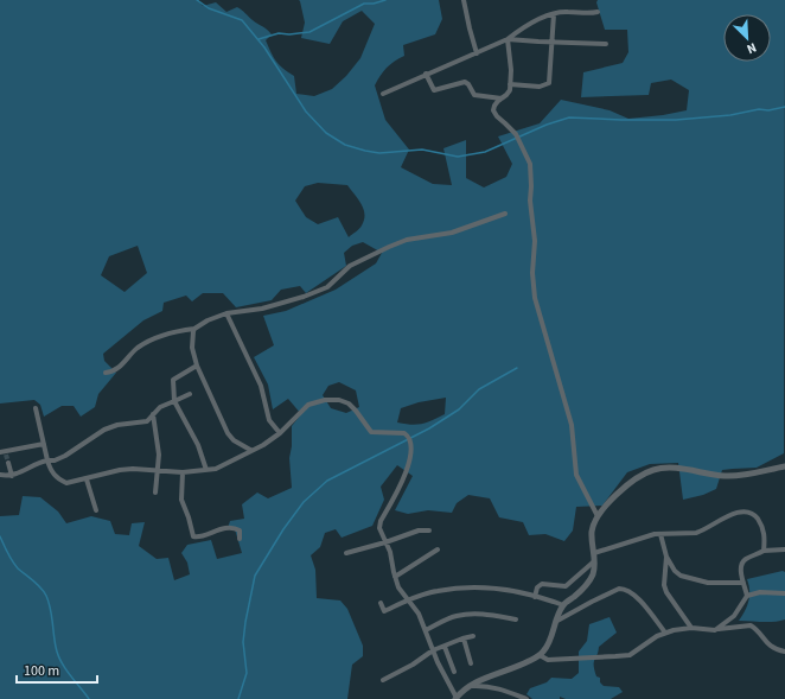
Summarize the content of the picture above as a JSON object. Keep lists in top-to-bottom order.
{
  "scale_bar": "100 m",
  "north": "bottom right"
}
